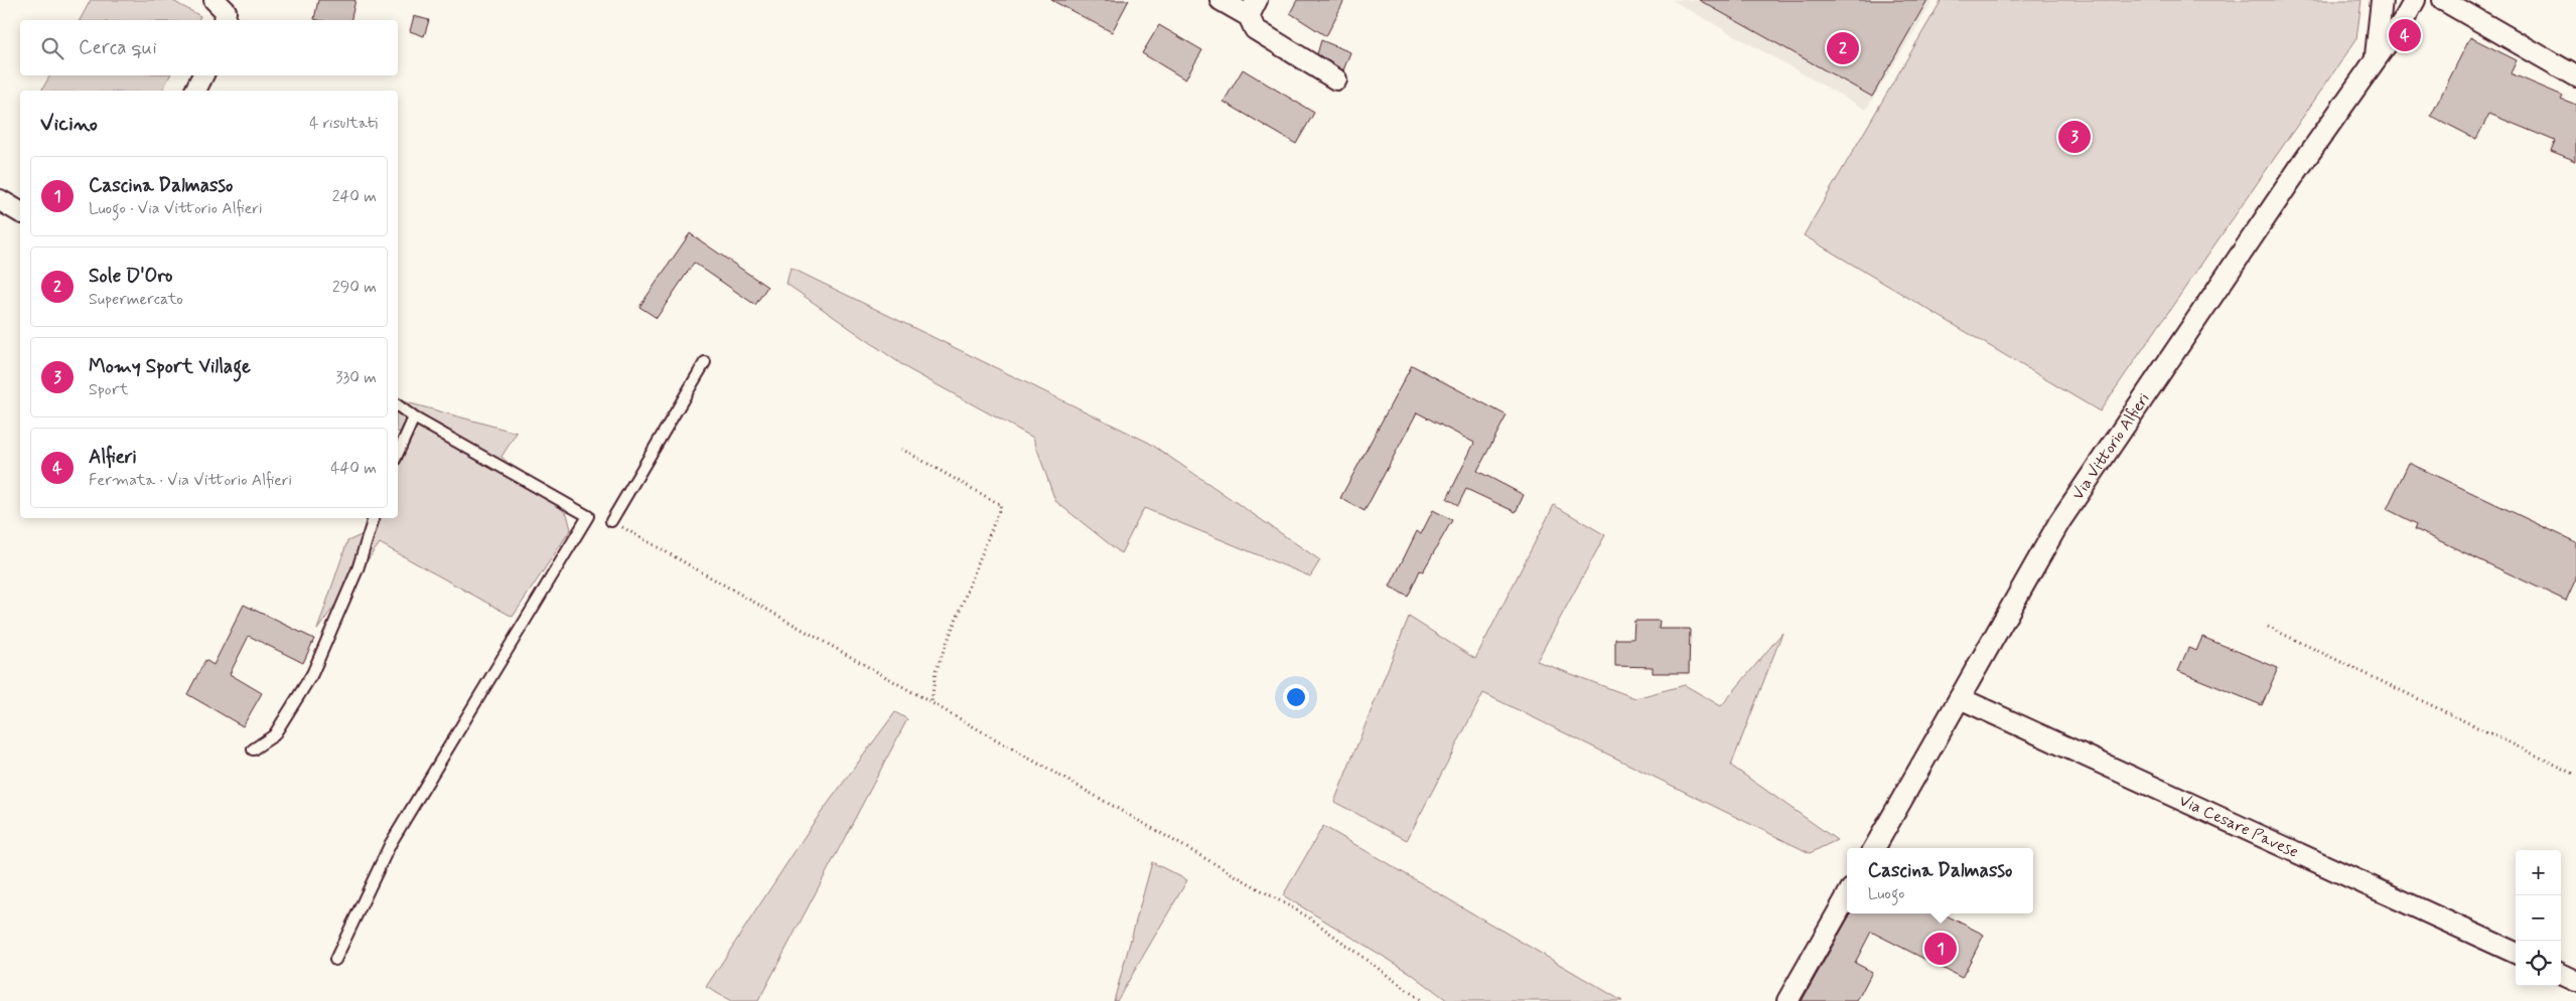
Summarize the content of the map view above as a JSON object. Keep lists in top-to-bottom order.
{
  "streets": {
    "street": ["Via Vittorio Alfieri", "Via Cesare Pavese"]
  },
  "crossings": [
    ["Via Vittorio Alfieri", "Via Cesare Pavese"]
  ],
  "page": {
    "pins": [
      "4",
      "2",
      "3",
      "1"
    ],
    "search": "Cerca qui",
    "heading": ["Vicino", "4 risultati"],
    "list": [
      {
        "mark": "1",
        "name": "Cascina Dalmasso",
        "note": "Luogo · Via Vittorio Alfieri",
        "value": "240 m"
      },
      {
        "mark": "2",
        "name": "Sole D'Oro",
        "note": "Supermercato",
        "value": "290 m"
      },
      {
        "mark": "3",
        "name": "Momy Sport Village",
        "note": "Sport",
        "value": "330 m"
      },
      {
        "mark": "4",
        "name": "Alfieri",
        "note": "Fermata · Via Vittorio Alfieri",
        "value": "440 m"
      }
    ],
    "popup": ["Cascina Dalmasso", "Luogo"],
    "map_buttons": ["+", "−"]
  }
}
